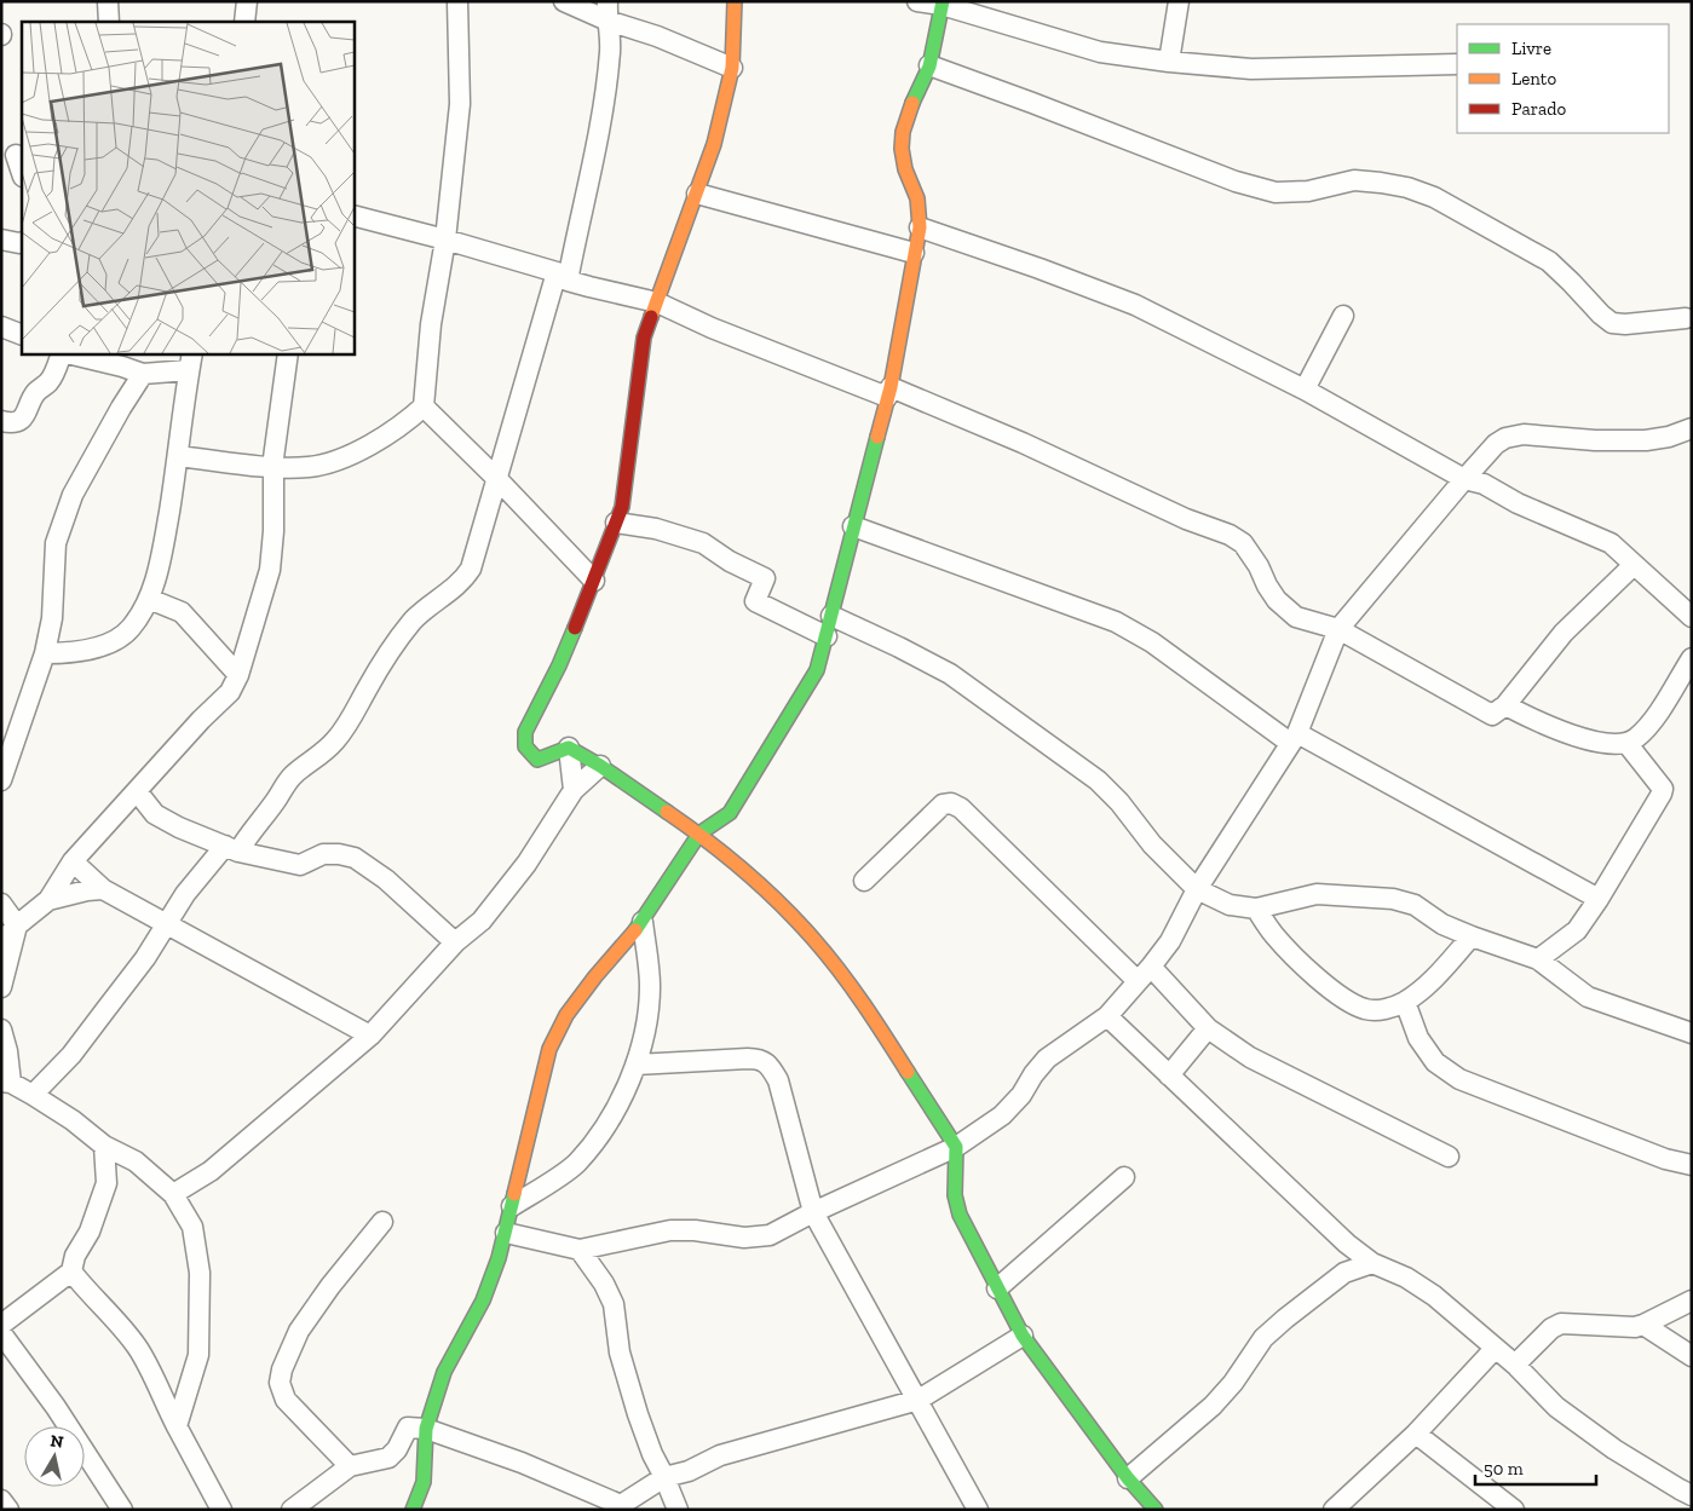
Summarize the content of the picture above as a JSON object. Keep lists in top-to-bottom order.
{
  "legend": ["Livre", "Lento", "Parado"],
  "scale_bar": "50 m",
  "north": "top"
}
